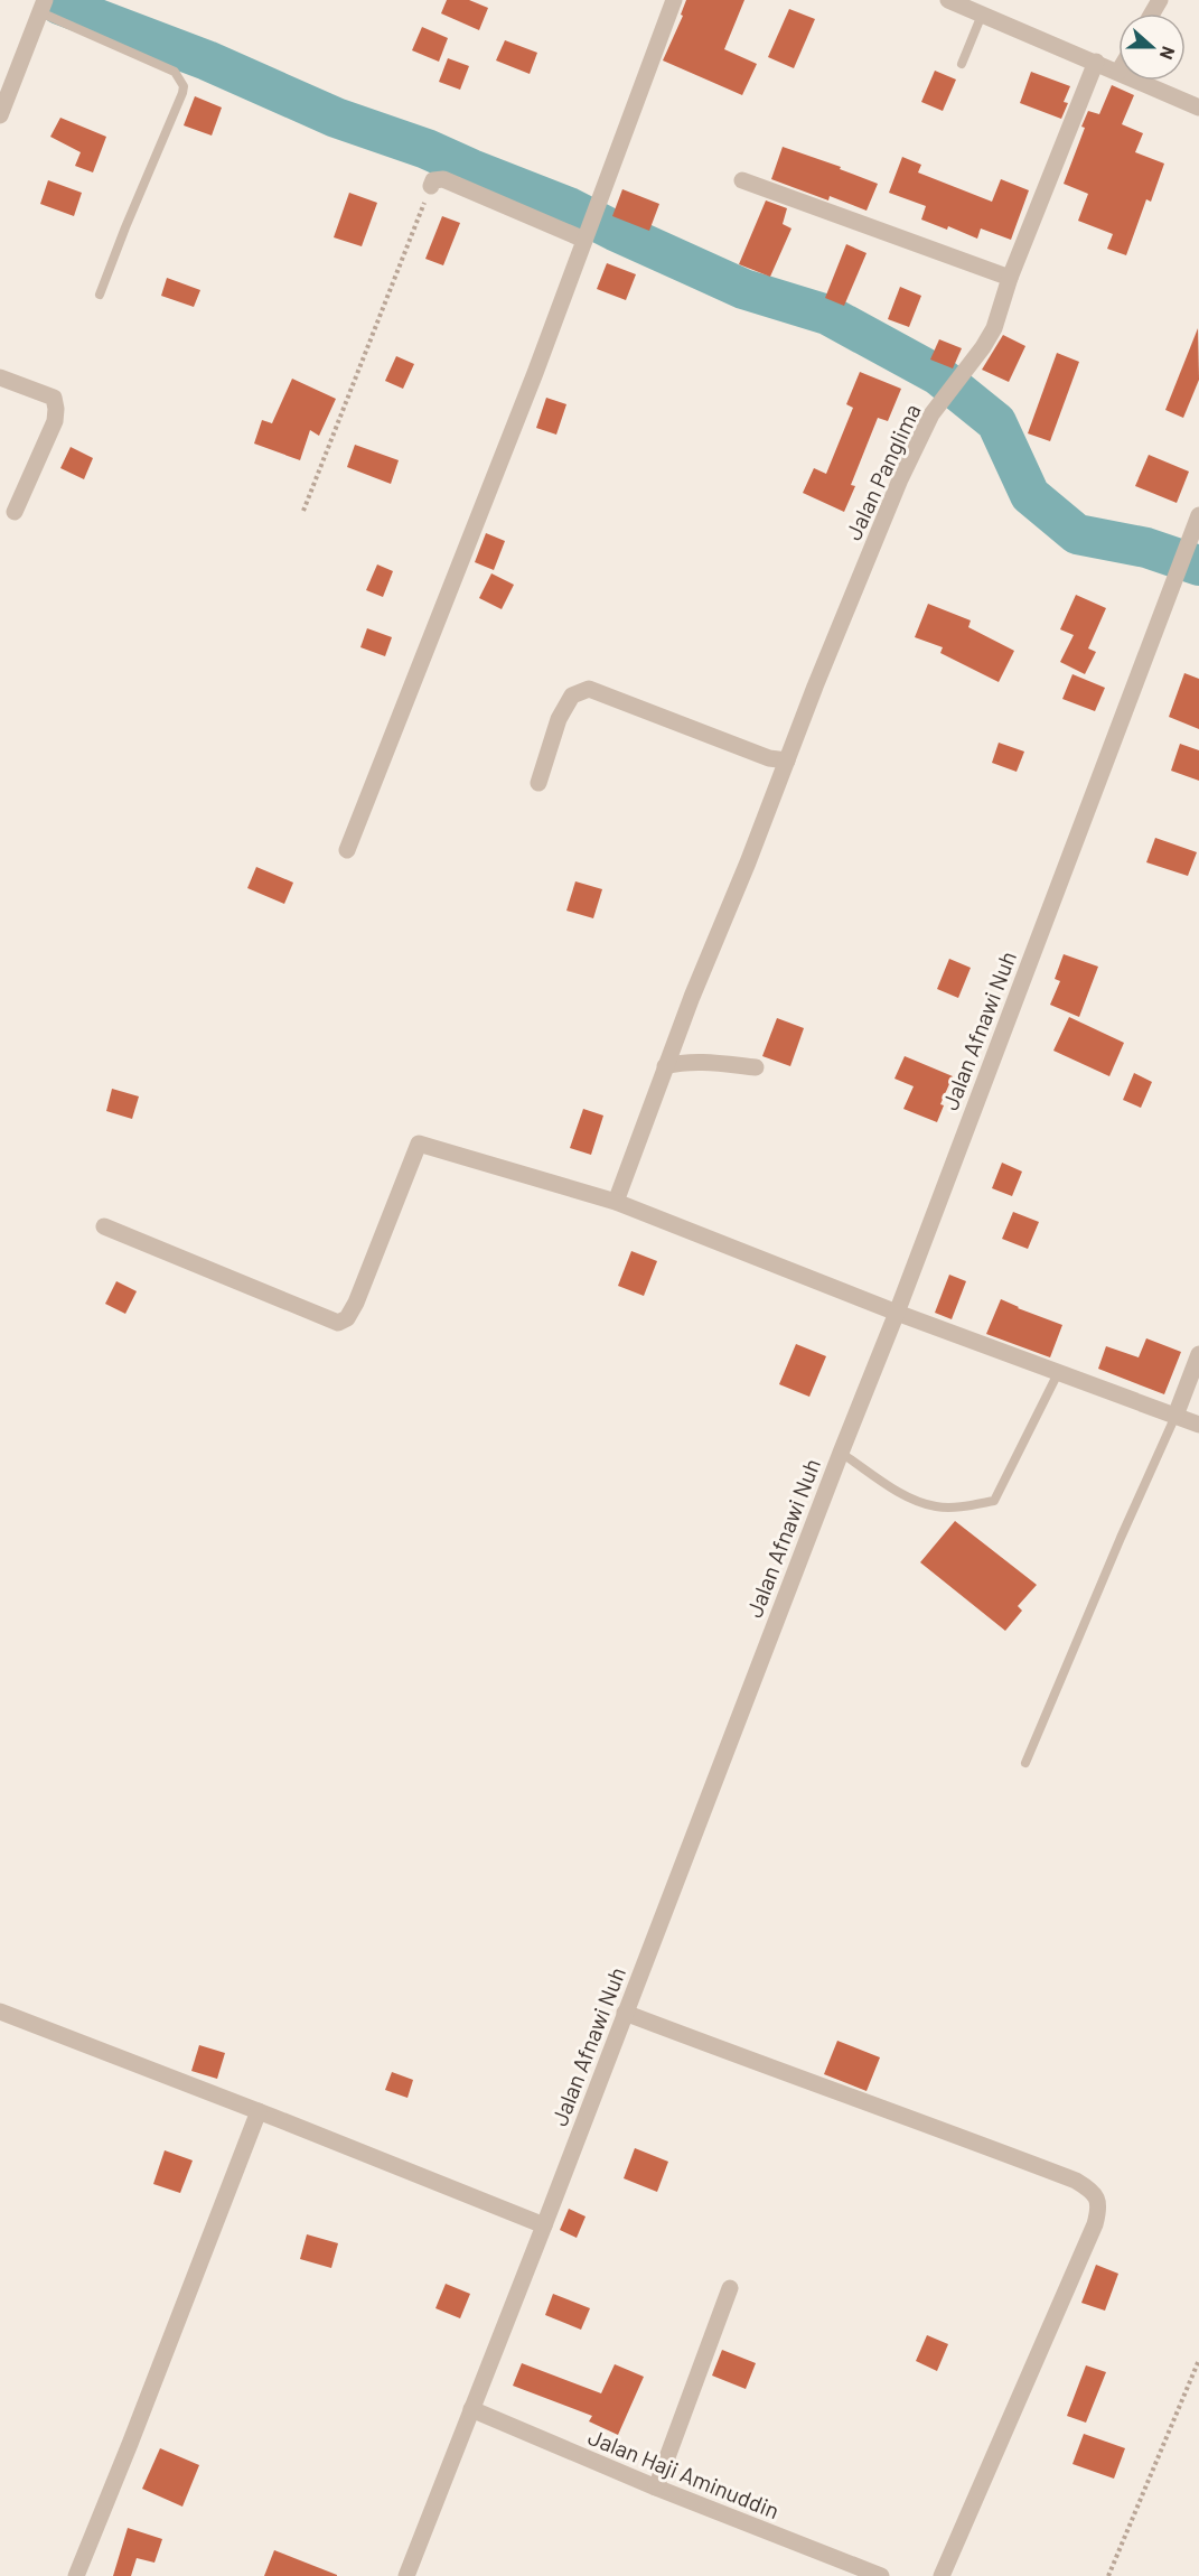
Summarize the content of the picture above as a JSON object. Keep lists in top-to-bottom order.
{
  "streets": {
    "street": ["Jalan Panglima", "Jalan Afnawi Nuh", "Jalan Haji Aminuddin"]
  },
  "crossings": [
    ["Jalan Afnawi Nuh", "Jalan Haji Aminuddin"]
  ],
  "north": "right"
}
